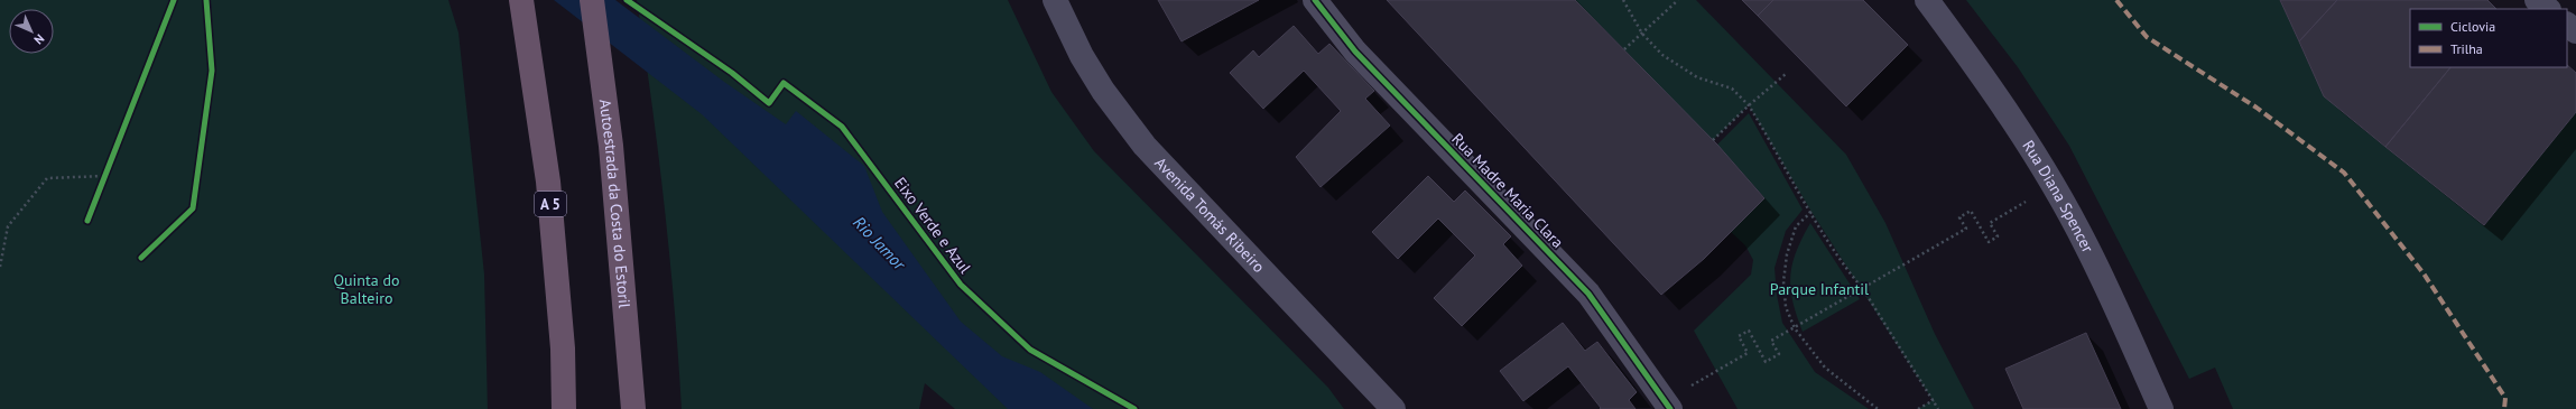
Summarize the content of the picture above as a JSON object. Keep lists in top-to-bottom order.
{
  "streets": {
    "highway": ["A 5", "Autoestrada da Costa do Estoril"],
    "street": ["Rua Madre Maria Clara", "Rua Diana Spencer", "Avenida Tomás Ribeiro"],
    "cycle path": ["Eixo Verde e Azul"]
  },
  "water": ["Rio Jamor"],
  "parks": ["Quinta do Balteiro", "Parque Infantil"],
  "legend": ["Ciclovia", "Trilha"],
  "north": "bottom right"
}
